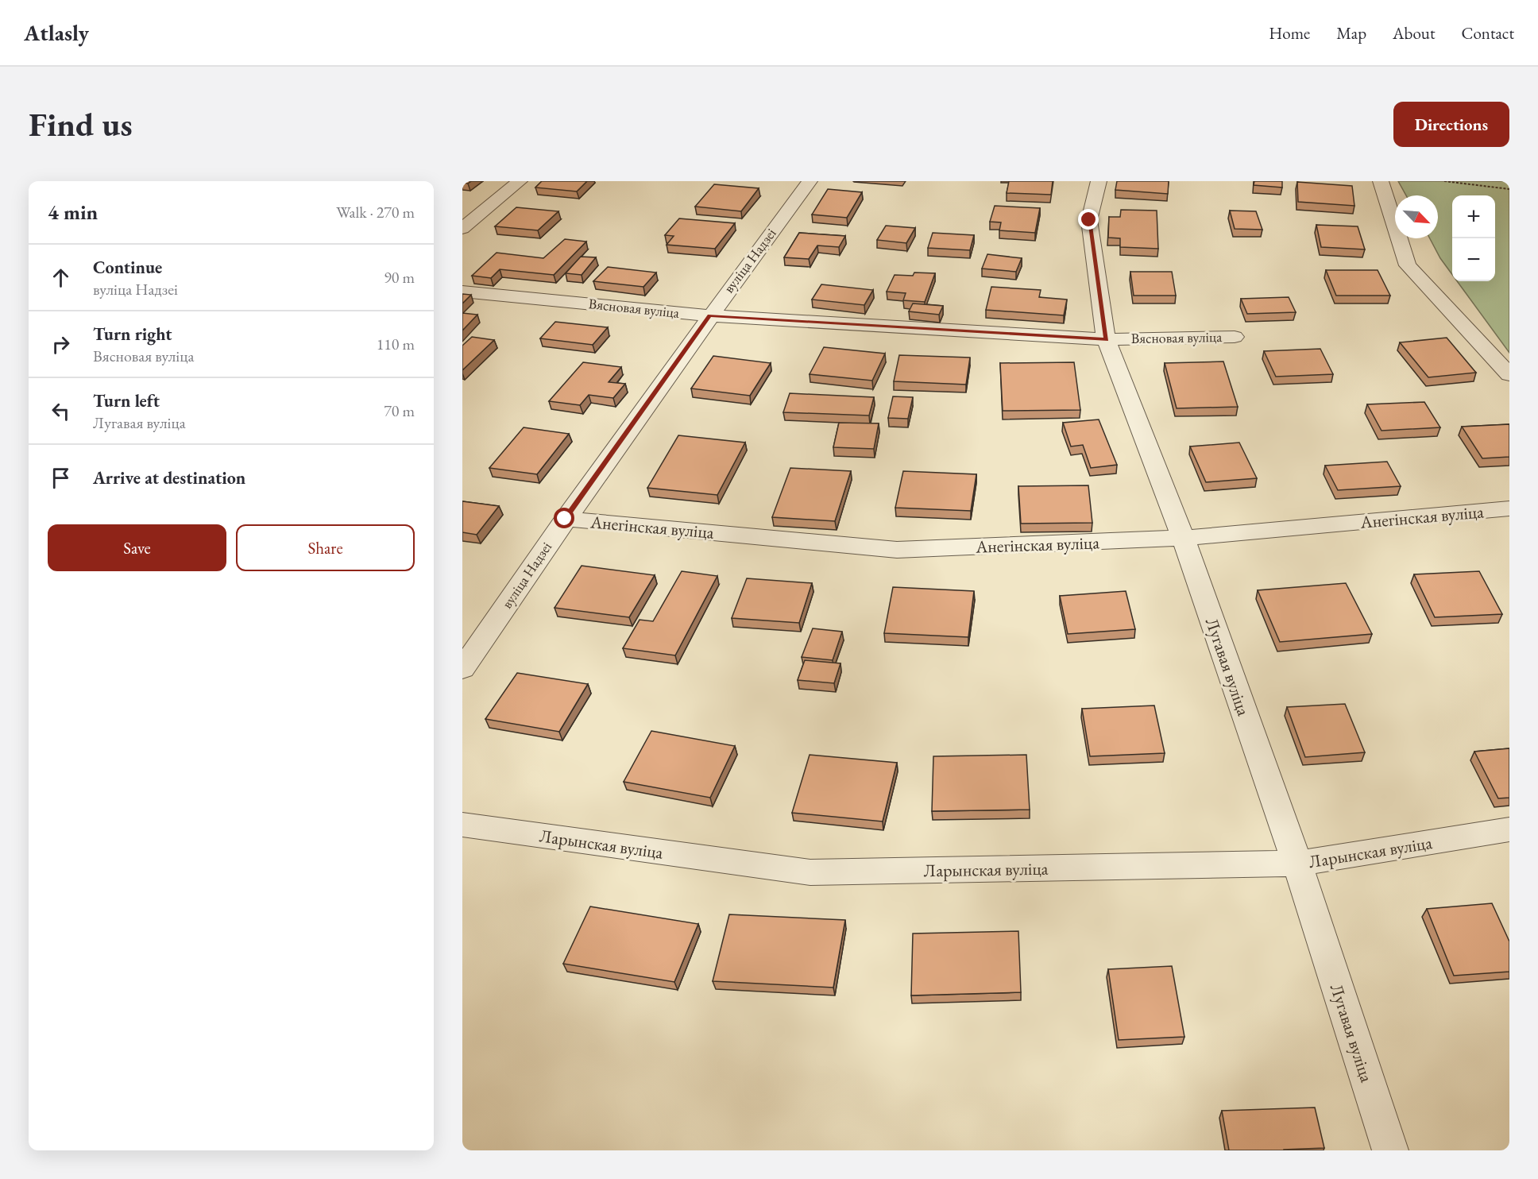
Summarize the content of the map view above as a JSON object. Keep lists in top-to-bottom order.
{
  "streets": {
    "street": [
      "вуліца Надзеі",
      "Вясновая вуліца",
      "Анегінская вуліца",
      "Лугавая вуліца",
      "Ларынская вуліца"
    ]
  },
  "crossings": [
    ["вуліца Надзеі", "Вясновая вуліца"],
    ["вуліца Надзеі", "Анегінская вуліца"],
    ["Вясновая вуліца", "Лугавая вуліца"],
    ["Анегінская вуліца", "Лугавая вуліца"],
    ["Лугавая вуліца", "Ларынская вуліца"]
  ],
  "north": "bottom right",
  "page": {
    "header": "Atlasly",
    "nav": [
      "Home",
      "Map",
      "About",
      "Contact"
    ],
    "buttons": [
      "Directions",
      ["Save", "Share"]
    ],
    "title": "Find us",
    "heading": ["4 min", "Walk · 270 m"],
    "map_buttons": ["+", "−"],
    "list": [
      ["Continue", "вуліца Надзеі", "90 m"],
      ["Turn right", "Вясновая вуліца", "110 m"],
      ["Turn left", "Лугавая вуліца", "70 m"],
      "Arrive at destination"
    ]
  }
}
